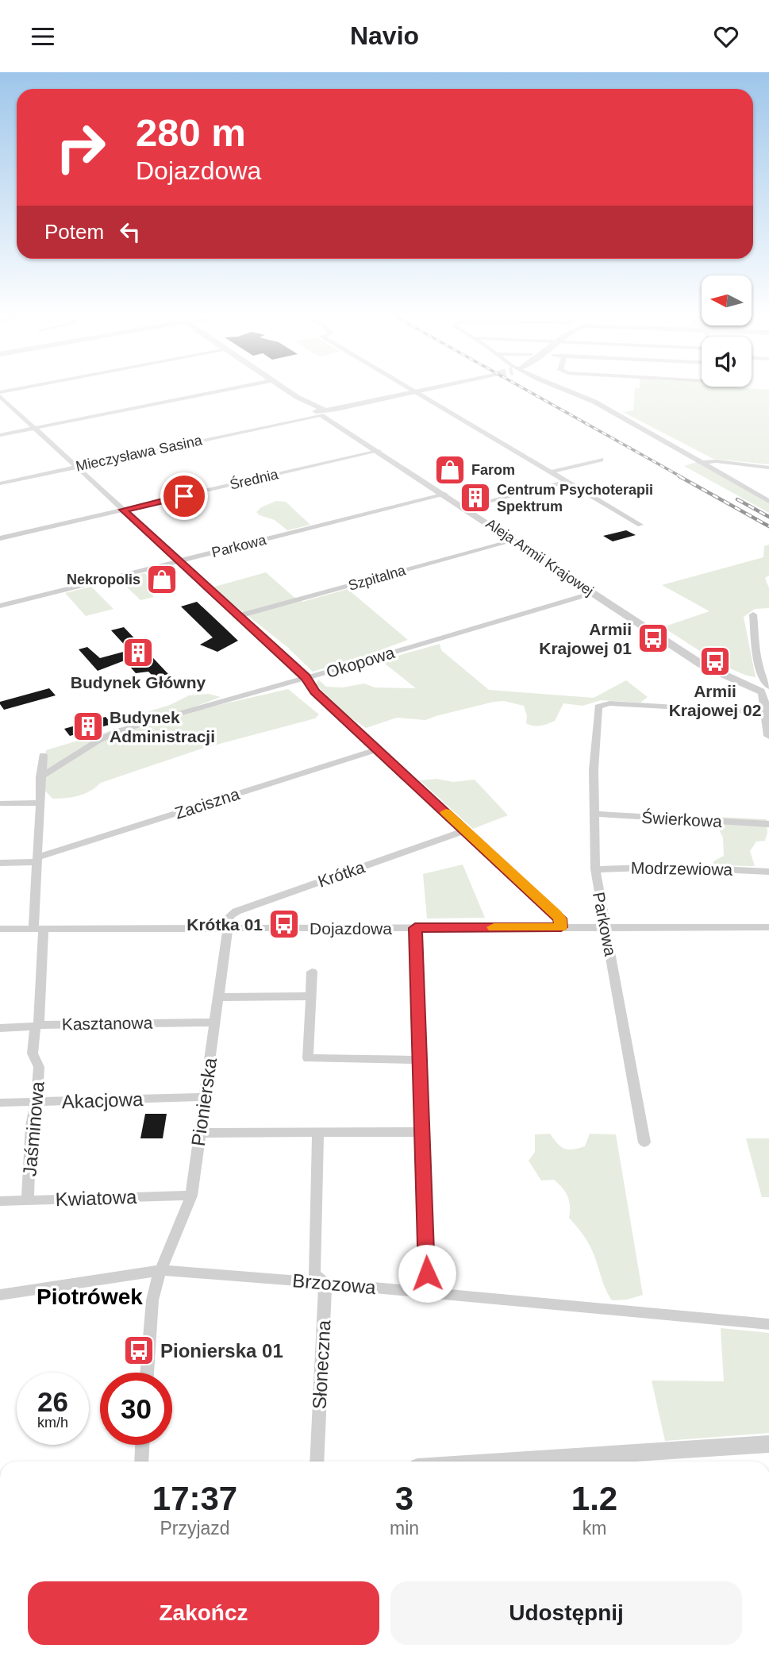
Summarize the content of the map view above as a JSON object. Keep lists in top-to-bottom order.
{
  "streets": {
    "street": [
      "Mieczysława Sasina",
      "Średnia",
      "Parkowa",
      "Aleja Armii Krajowej",
      "Szpitalna",
      "Okopowa",
      "Zaciszna",
      "Świerkowa",
      "Modrzewiowa",
      "Krótka",
      "Dojazdowa",
      "Kasztanowa",
      "Akacjowa",
      "Pionierska",
      "Jaśminowa",
      "Kwiatowa",
      "Brzozowa",
      "Słoneczna"
    ]
  },
  "crossings": [
    ["Mieczysława Sasina", "Aleja Armii Krajowej"],
    ["Średnia", "Aleja Armii Krajowej"],
    ["Parkowa", "Aleja Armii Krajowej"],
    ["Parkowa", "Świerkowa"],
    ["Parkowa", "Modrzewiowa"],
    ["Parkowa", "Dojazdowa"],
    ["Aleja Armii Krajowej", "Szpitalna"],
    ["Aleja Armii Krajowej", "Okopowa"],
    ["Okopowa", "Jaśminowa"],
    ["Zaciszna", "Jaśminowa"],
    ["Krótka", "Dojazdowa"],
    ["Krótka", "Pionierska"],
    ["Dojazdowa", "Pionierska"],
    ["Dojazdowa", "Jaśminowa"],
    ["Kasztanowa", "Pionierska"],
    ["Kasztanowa", "Jaśminowa"],
    ["Akacjowa", "Pionierska"],
    ["Akacjowa", "Jaśminowa"],
    ["Pionierska", "Kwiatowa"],
    ["Pionierska", "Brzozowa"],
    ["Jaśminowa", "Kwiatowa"],
    ["Brzozowa", "Słoneczna"]
  ],
  "districts": ["Piotrówek"],
  "places": {
    "shop": ["Farom", "Nekropolis"],
    "building": ["Centrum Psychoterapii Spektrum", "Budynek Główny", "Budynek Administracji"],
    "bus stop": [
      "Armii Krajowej 01",
      "Armii Krajowej 02",
      "Krótka 01",
      "Pionierska 01"
    ]
  },
  "north": "left",
  "page": {
    "header": "Navio",
    "turn": ["280 m", "Dojazdowa"],
    "then": "Potem",
    "speed": "26 km/h",
    "limit": "30",
    "eta": [
      "17:37",
      "Przyjazd",
      "3",
      "min",
      "1.2",
      "km"
    ],
    "buttons": ["Zakończ", "Udostępnij"]
  }
}
